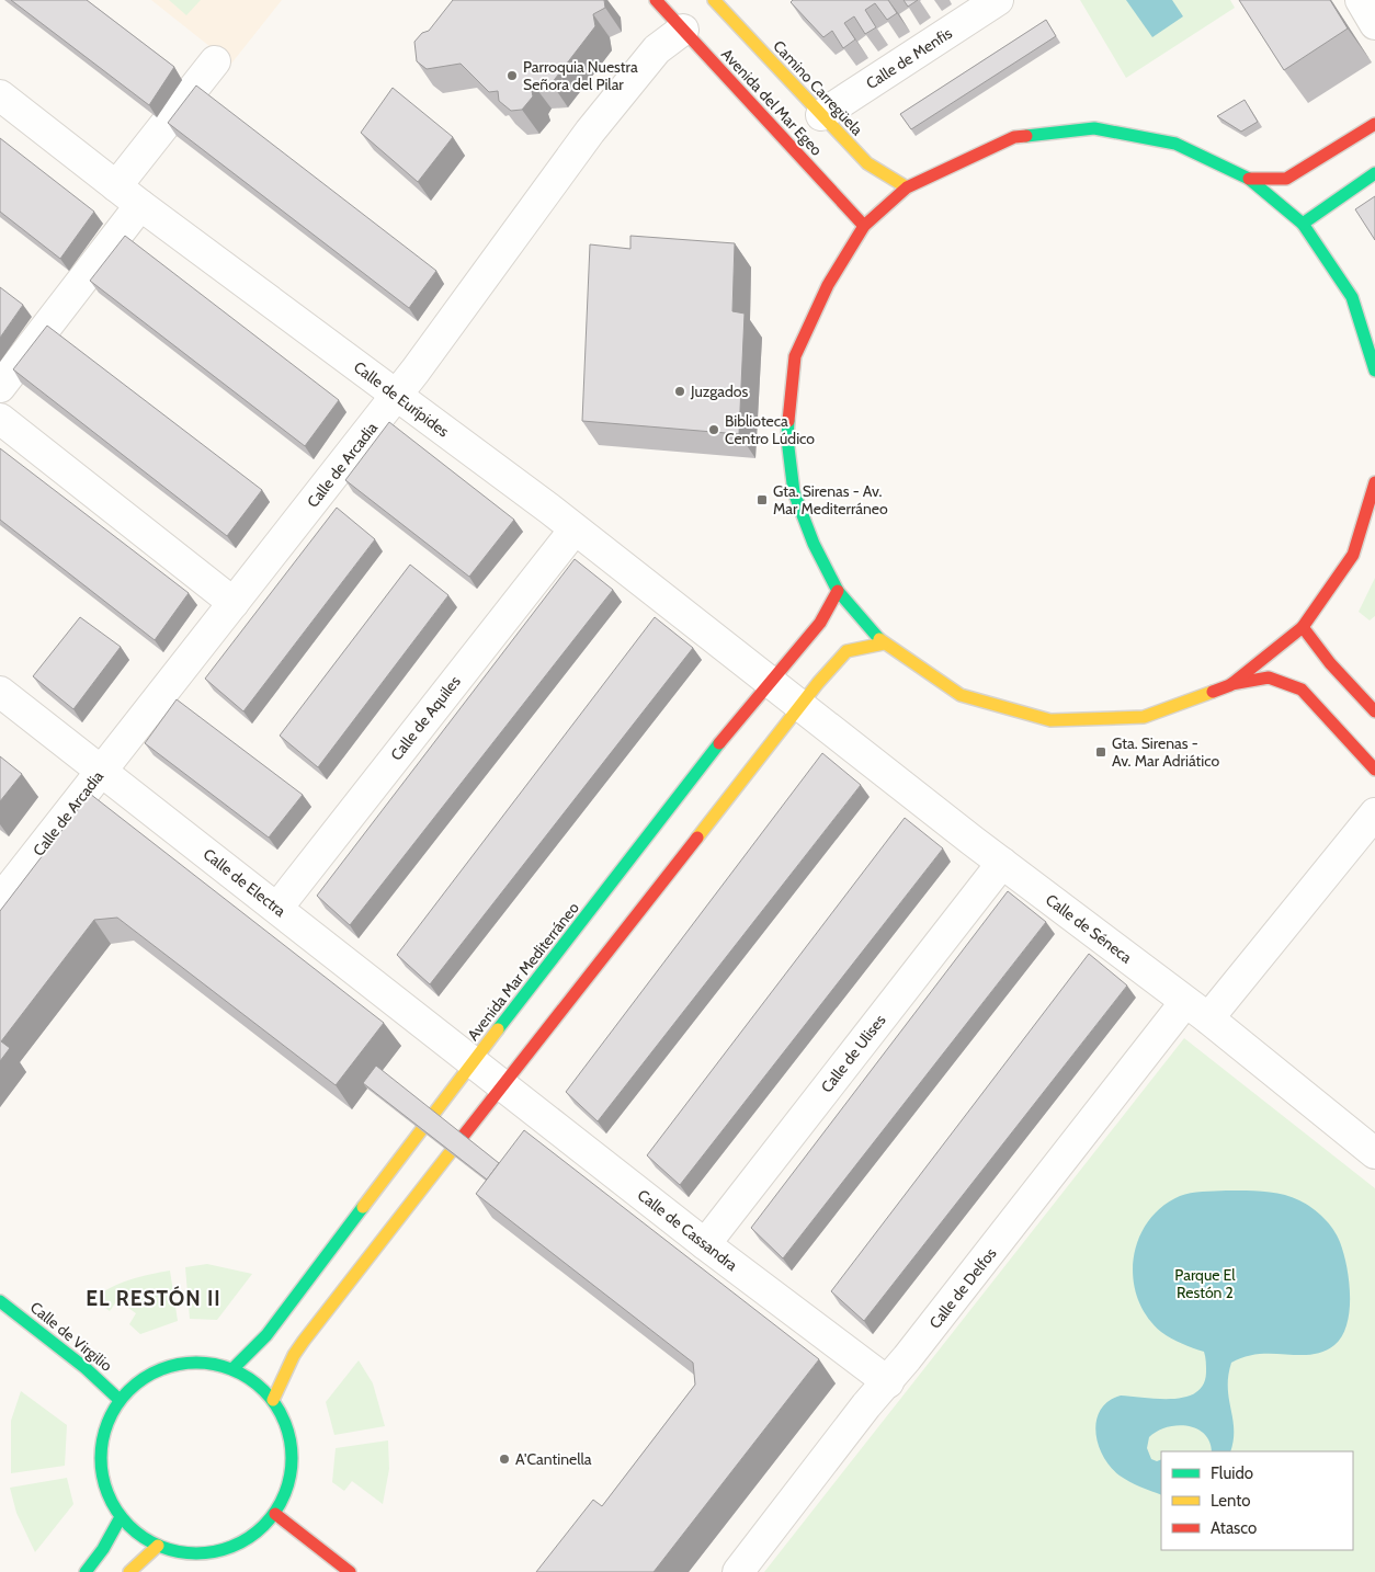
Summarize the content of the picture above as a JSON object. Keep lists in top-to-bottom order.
{
  "streets": {
    "street": [
      "Calle de Menfis",
      "Camino Carregüela",
      "Avenida del Mar Egeo",
      "Calle de Eurípides",
      "Calle de Arcadia",
      "Calle de Aquiles",
      "Calle de Electra",
      "Calle de Séneca",
      "Avenida Mar Mediterráneo",
      "Calle de Ulises",
      "Calle de Cassandra",
      "Calle de Delfos",
      "Calle de Virgilio"
    ]
  },
  "crossings": [
    ["Calle de Menfis", "Camino Carregüela"],
    ["Avenida del Mar Egeo", "Calle de Arcadia"],
    ["Calle de Eurípides", "Calle de Arcadia"],
    ["Calle de Eurípides", "Calle de Aquiles"],
    ["Calle de Eurípides", "Calle de Séneca"],
    ["Calle de Eurípides", "Avenida Mar Mediterráneo"],
    ["Calle de Arcadia", "Calle de Electra"],
    ["Calle de Aquiles", "Calle de Electra"],
    ["Calle de Electra", "Avenida Mar Mediterráneo"],
    ["Calle de Electra", "Calle de Cassandra"],
    ["Calle de Séneca", "Avenida Mar Mediterráneo"],
    ["Calle de Séneca", "Calle de Ulises"],
    ["Calle de Séneca", "Calle de Delfos"],
    ["Avenida Mar Mediterráneo", "Calle de Cassandra"],
    ["Avenida Mar Mediterráneo", "Calle de Virgilio"],
    ["Calle de Ulises", "Calle de Cassandra"],
    ["Calle de Cassandra", "Calle de Delfos"]
  ],
  "districts": ["EL RESTÓN II"],
  "parks": ["Parque El Restón 2"],
  "places": {
    "other": [
      "Parroquia Nuestra Señora del Pilar",
      "Juzgados",
      "Biblioteca Centro Lúdico",
      "A'Cantinella"
    ],
    "transit": ["Gta. Sirenas - Av. Mar Mediterráneo", "Gta. Sirenas - Av. Mar Adriático"]
  },
  "legend": ["Fluido", "Lento", "Atasco"]
}
